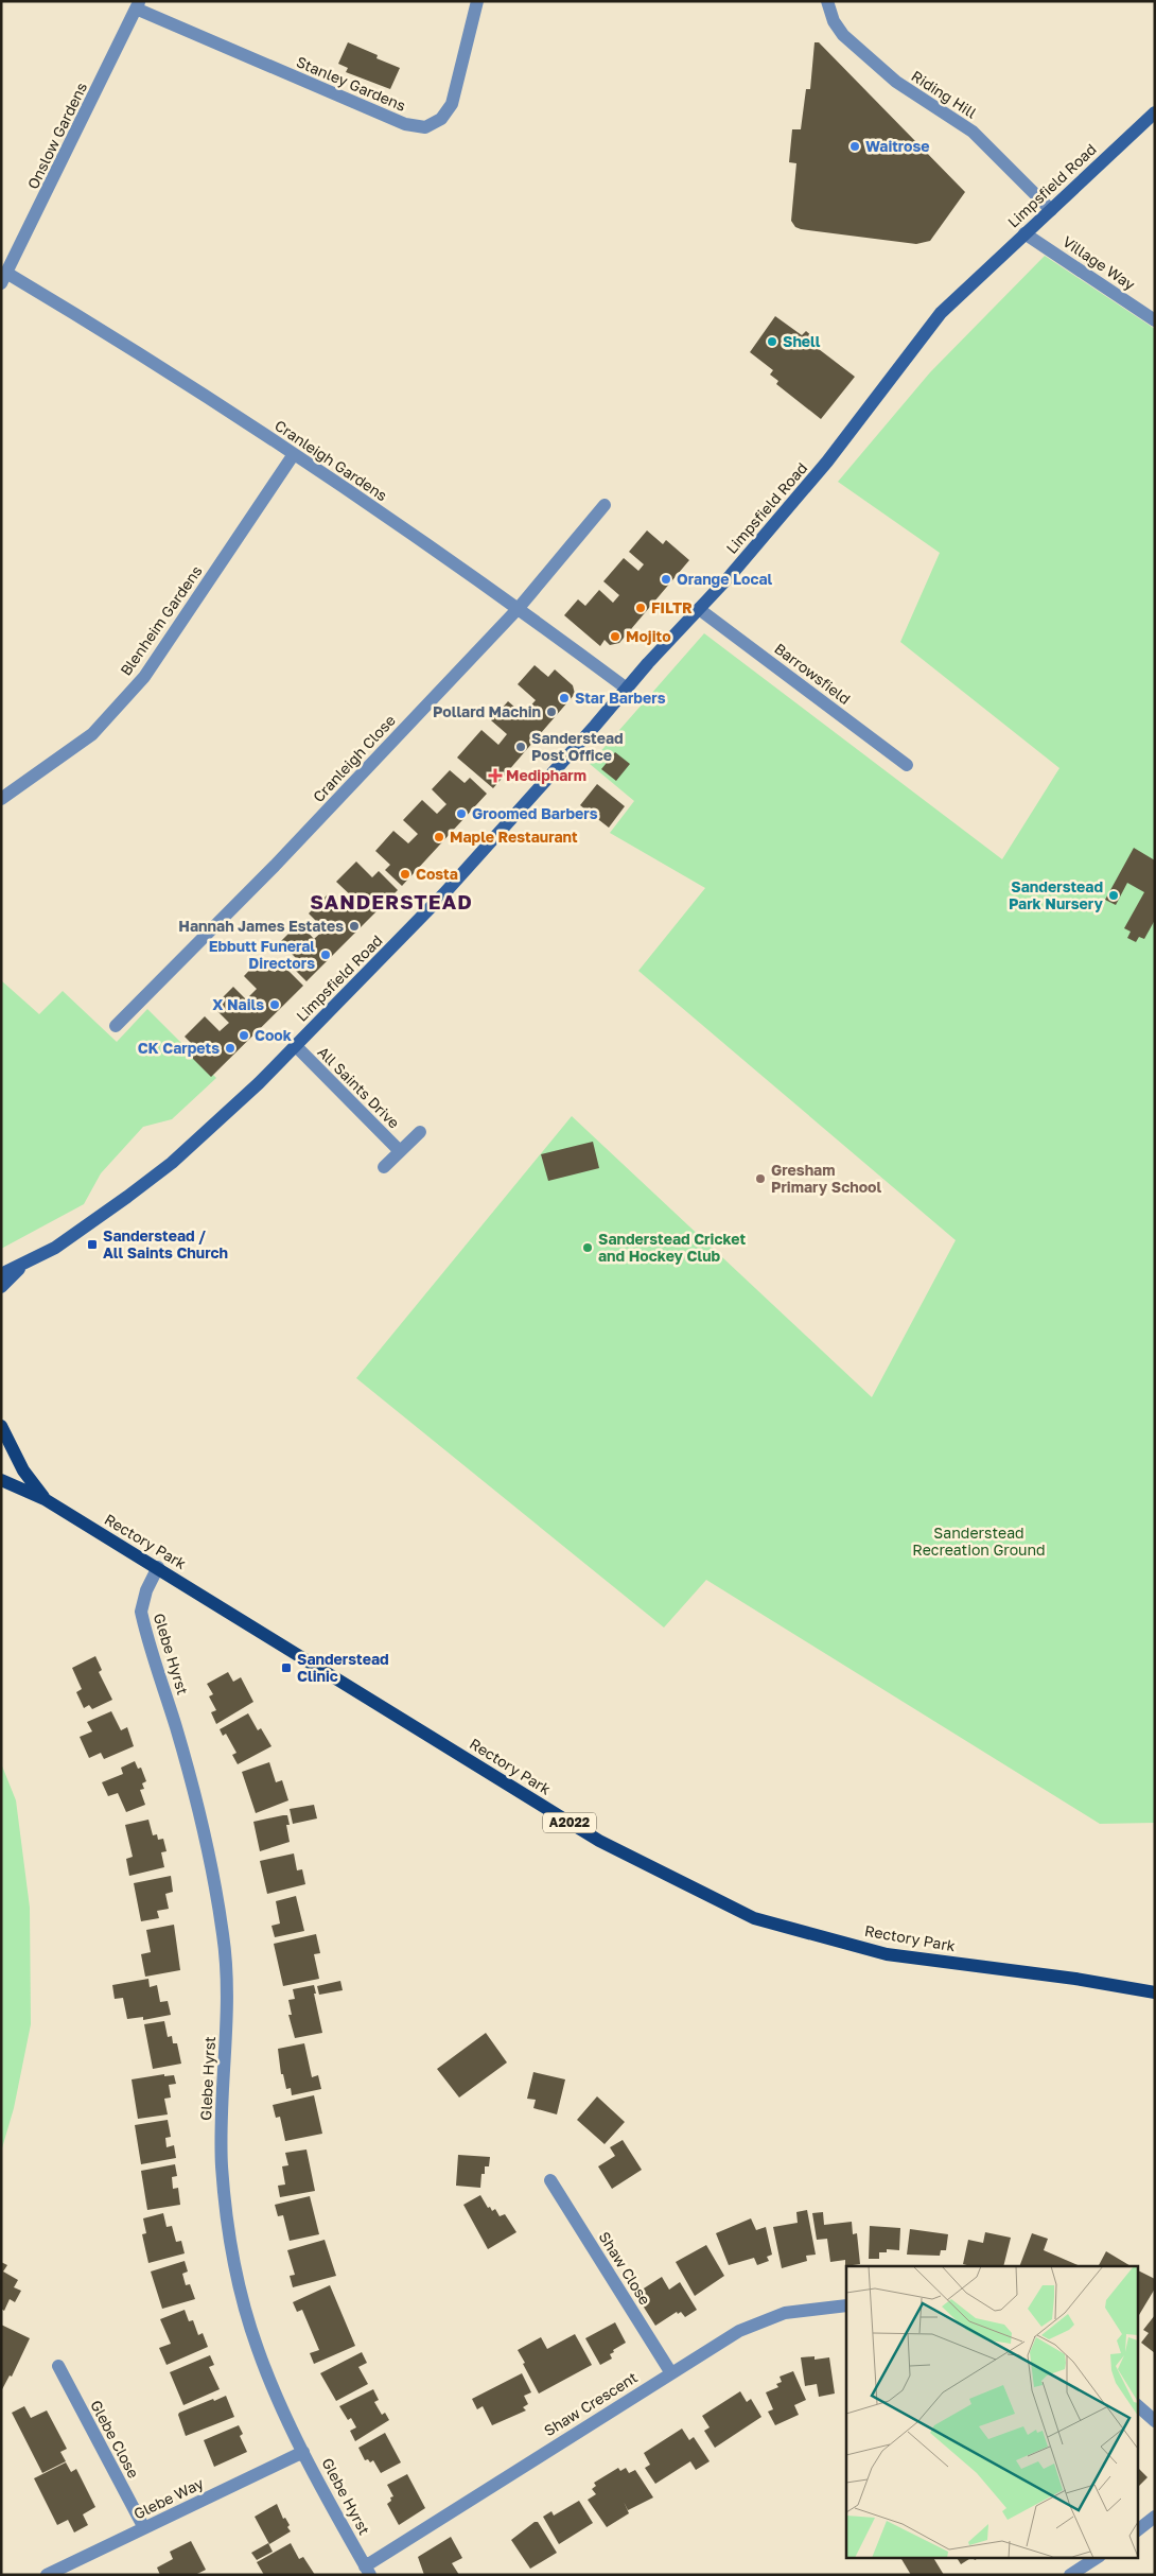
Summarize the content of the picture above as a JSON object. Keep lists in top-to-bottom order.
{
  "streets": {
    "main road": ["Limpsfield Road", "Rectory Park", "A2022"],
    "street": [
      "Stanley Gardens",
      "Riding Hill",
      "Onslow Gardens",
      "Village Way",
      "Cranleigh Gardens",
      "Blenheim Gardens",
      "Barrowsfield",
      "Cranleigh Close",
      "All Saints Drive",
      "Glebe Hyrst",
      "Shaw Close",
      "Shaw Crescent",
      "Glebe Close",
      "Glebe Way"
    ]
  },
  "crossings": [
    ["Stanley Gardens", "Onslow Gardens"],
    ["Riding Hill", "Limpsfield Road"],
    ["Onslow Gardens", "Cranleigh Gardens"],
    ["Limpsfield Road", "Village Way"],
    ["Limpsfield Road", "Cranleigh Gardens"],
    ["Limpsfield Road", "Barrowsfield"],
    ["Limpsfield Road", "All Saints Drive"],
    ["Cranleigh Gardens", "Blenheim Gardens"],
    ["Cranleigh Gardens", "Cranleigh Close"],
    ["Rectory Park", "Glebe Hyrst"],
    ["Glebe Hyrst", "Shaw Crescent"],
    ["Glebe Hyrst", "Glebe Way"],
    ["Shaw Close", "Shaw Crescent"],
    ["Glebe Close", "Glebe Way"]
  ],
  "districts": ["SANDERSTEAD"],
  "parks": ["Sanderstead Recreation Ground"],
  "places": {
    "other": [
      "Waitrose",
      "Shell",
      "Orange Local",
      "FILTR",
      "Mojito",
      "Star Barbers",
      "Pollard Machin",
      "Sanderstead Post Office",
      "Groomed Barbers",
      "Maple Restaurant",
      "Costa",
      "Sanderstead Park Nursery",
      "Hannah James Estates",
      "Ebbutt Funeral Directors",
      "X Nails",
      "Cook",
      "CK Carpets",
      "Gresham Primary School",
      "Sanderstead Cricket and Hockey Club"
    ],
    "health": ["Medipharm"],
    "transit": ["Sanderstead / All Saints Church", "Sanderstead Clinic"]
  }
}
